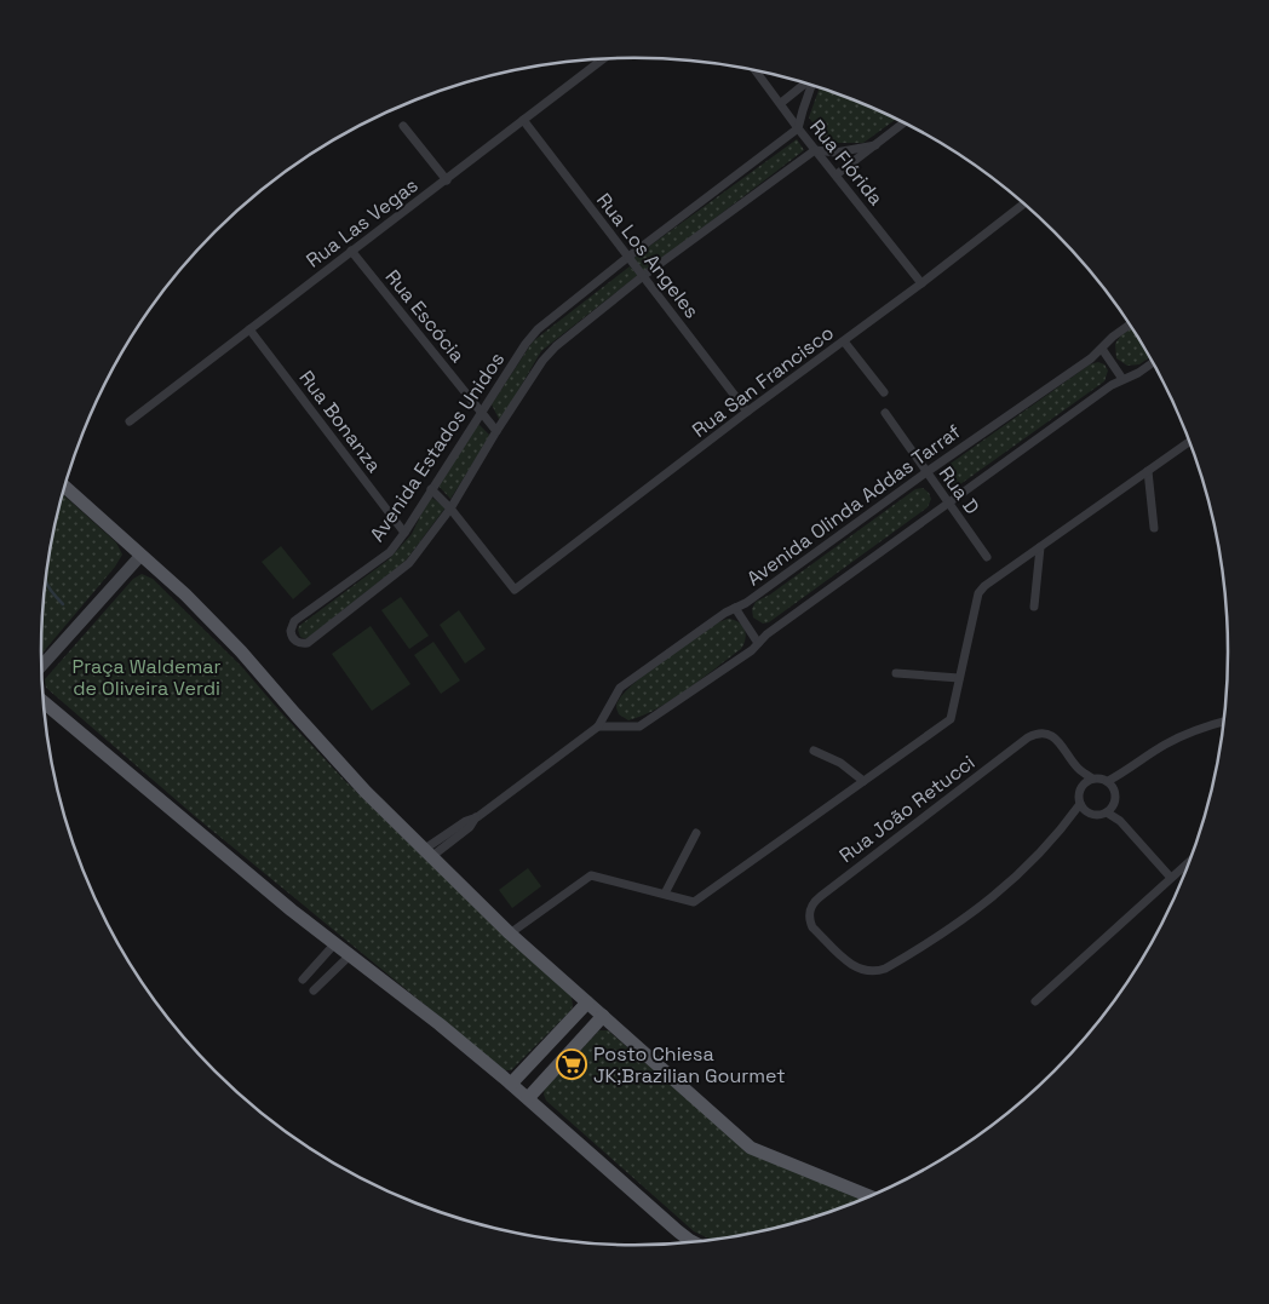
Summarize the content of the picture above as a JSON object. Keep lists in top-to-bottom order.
{
  "streets": {
    "street": [
      "Rua Flórida",
      "Rua Las Vegas",
      "Rua Los Angeles",
      "Rua Escócia",
      "Rua San Francisco",
      "Rua Bonanza",
      "Avenida Estados Unidos",
      "Rua D",
      "Avenida Olinda Addas Tarraf",
      "Rua João Retucci"
    ]
  },
  "crossings": [
    ["Rua Flórida", "Rua San Francisco"],
    ["Rua Flórida", "Avenida Estados Unidos"],
    ["Rua Las Vegas", "Rua Los Angeles"],
    ["Rua Las Vegas", "Rua Escócia"],
    ["Rua Las Vegas", "Rua Bonanza"],
    ["Rua Los Angeles", "Rua San Francisco"],
    ["Rua Los Angeles", "Avenida Estados Unidos"],
    ["Rua Escócia", "Avenida Estados Unidos"],
    ["Rua San Francisco", "Avenida Estados Unidos"],
    ["Rua Bonanza", "Avenida Estados Unidos"],
    ["Rua D", "Avenida Olinda Addas Tarraf"]
  ],
  "parks": ["Praça Waldemar de Oliveira Verdi"],
  "places": {
    "supermarket": ["Posto Chiesa JK;Brazilian Gourmet"]
  }
}
